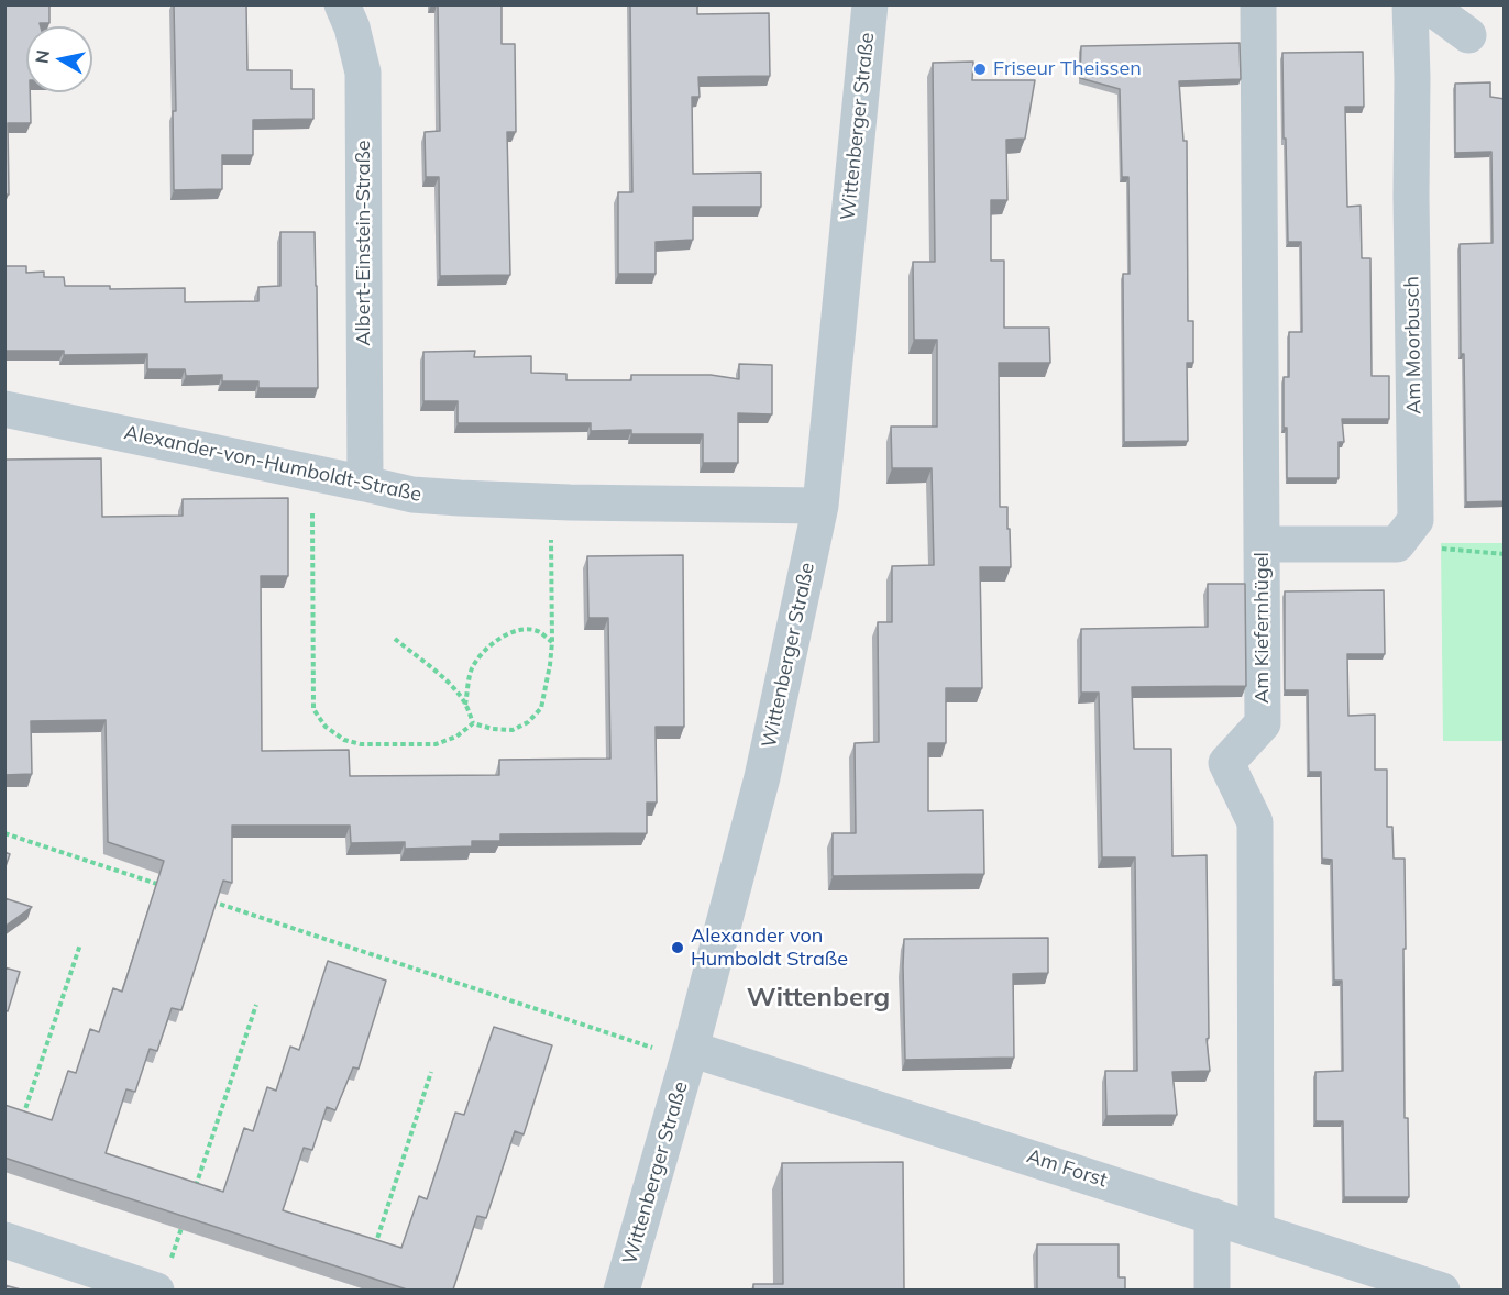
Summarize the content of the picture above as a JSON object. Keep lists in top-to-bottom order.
{
  "streets": {
    "street": [
      "Wittenberger Straße",
      "Albert-Einstein-Straße",
      "Am Moorbusch",
      "Alexander-von-Humboldt-Straße",
      "Am Kiefernhügel",
      "Am Forst"
    ]
  },
  "crossings": [
    ["Wittenberger Straße", "Alexander-von-Humboldt-Straße"],
    ["Wittenberger Straße", "Am Forst"],
    ["Albert-Einstein-Straße", "Alexander-von-Humboldt-Straße"],
    ["Am Kiefernhügel", "Am Forst"]
  ],
  "districts": ["Wittenberg"],
  "places": ["Friseur Theissen", "Alexander von Humboldt Straße"],
  "north": "left"
}
